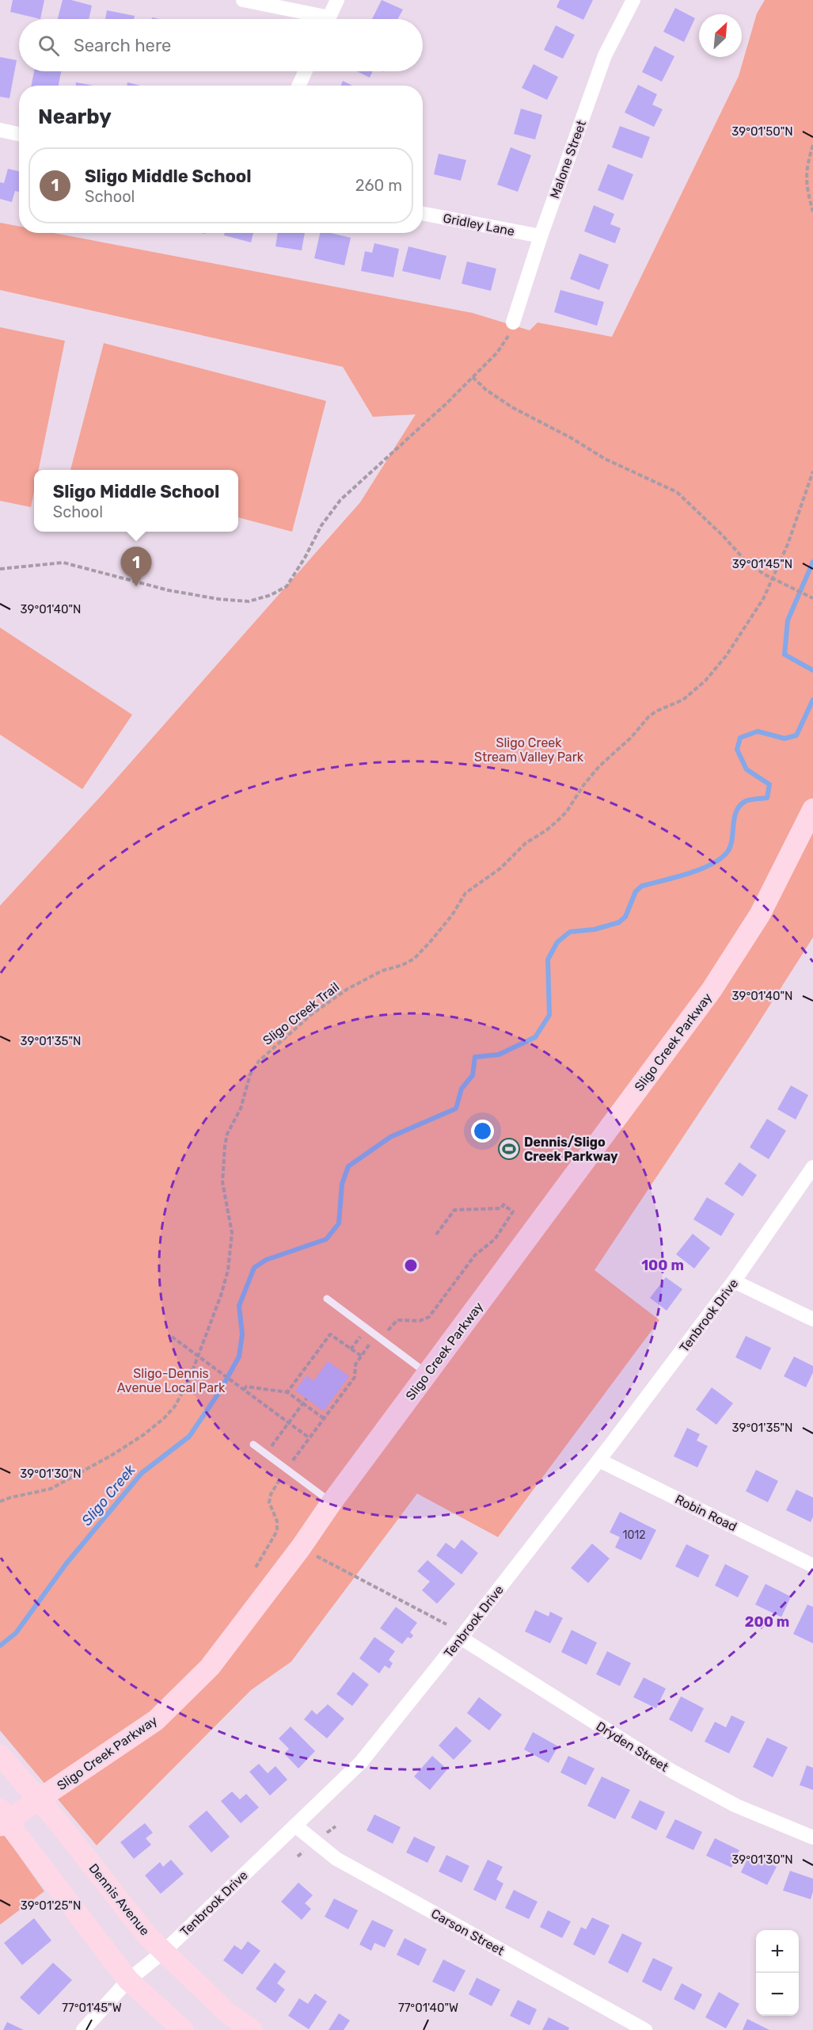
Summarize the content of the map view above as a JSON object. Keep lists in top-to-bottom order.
{
  "streets": {
    "street": [
      "Malone Street",
      "Gridley Lane",
      "Sligo Creek Parkway",
      "Tenbrook Drive",
      "Robin Road",
      "Dryden Street",
      "Dennis Avenue",
      "Carson Street"
    ],
    "path": ["Sligo Creek Trail"]
  },
  "crossings": [
    ["Malone Street", "Gridley Lane"],
    ["Sligo Creek Parkway", "Dennis Avenue"],
    ["Tenbrook Drive", "Robin Road"],
    ["Tenbrook Drive", "Dryden Street"],
    ["Tenbrook Drive", "Dennis Avenue"],
    ["Tenbrook Drive", "Carson Street"]
  ],
  "water": ["Sligo Creek"],
  "parks": ["Sligo Creek Stream Valley Park", "Sligo-Dennis Avenue Local Park"],
  "places": {
    "sports": ["Dennis/Sligo Creek Parkway"]
  },
  "house_numbers": ["1012"],
  "north": "top right",
  "page": {
    "search": "Search here",
    "heading": "Nearby",
    "list": [
      {
        "mark": "1",
        "name": "Sligo Middle School",
        "note": "School",
        "value": "260 m"
      }
    ],
    "popup": ["Sligo Middle School", "School"],
    "pins": "1",
    "map_buttons": ["+", "−"]
  },
  "coordinates": [
    "39°01'50\"N",
    "39°01'45\"N",
    "39°01'40\"N",
    "39°01'35\"N",
    "39°01'30\"N",
    "39°01'25\"N",
    "77°01'45\"W",
    "77°01'40\"W"
  ],
  "rings": ["100 m", "200 m"]
}
